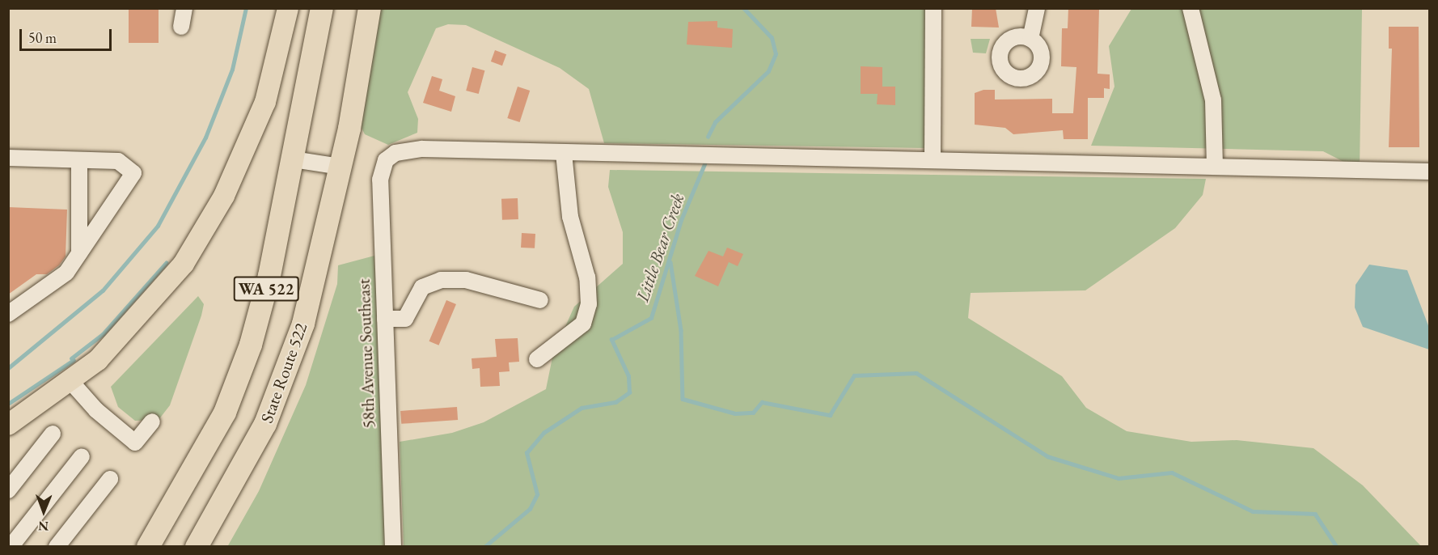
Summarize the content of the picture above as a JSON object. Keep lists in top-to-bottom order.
{
  "streets": {
    "highway": ["WA 522", "State Route 522"],
    "street": ["58th Avenue Southeast"]
  },
  "water": ["Little Bear Creek"],
  "scale_bar": "50 m",
  "north": "bottom"
}
